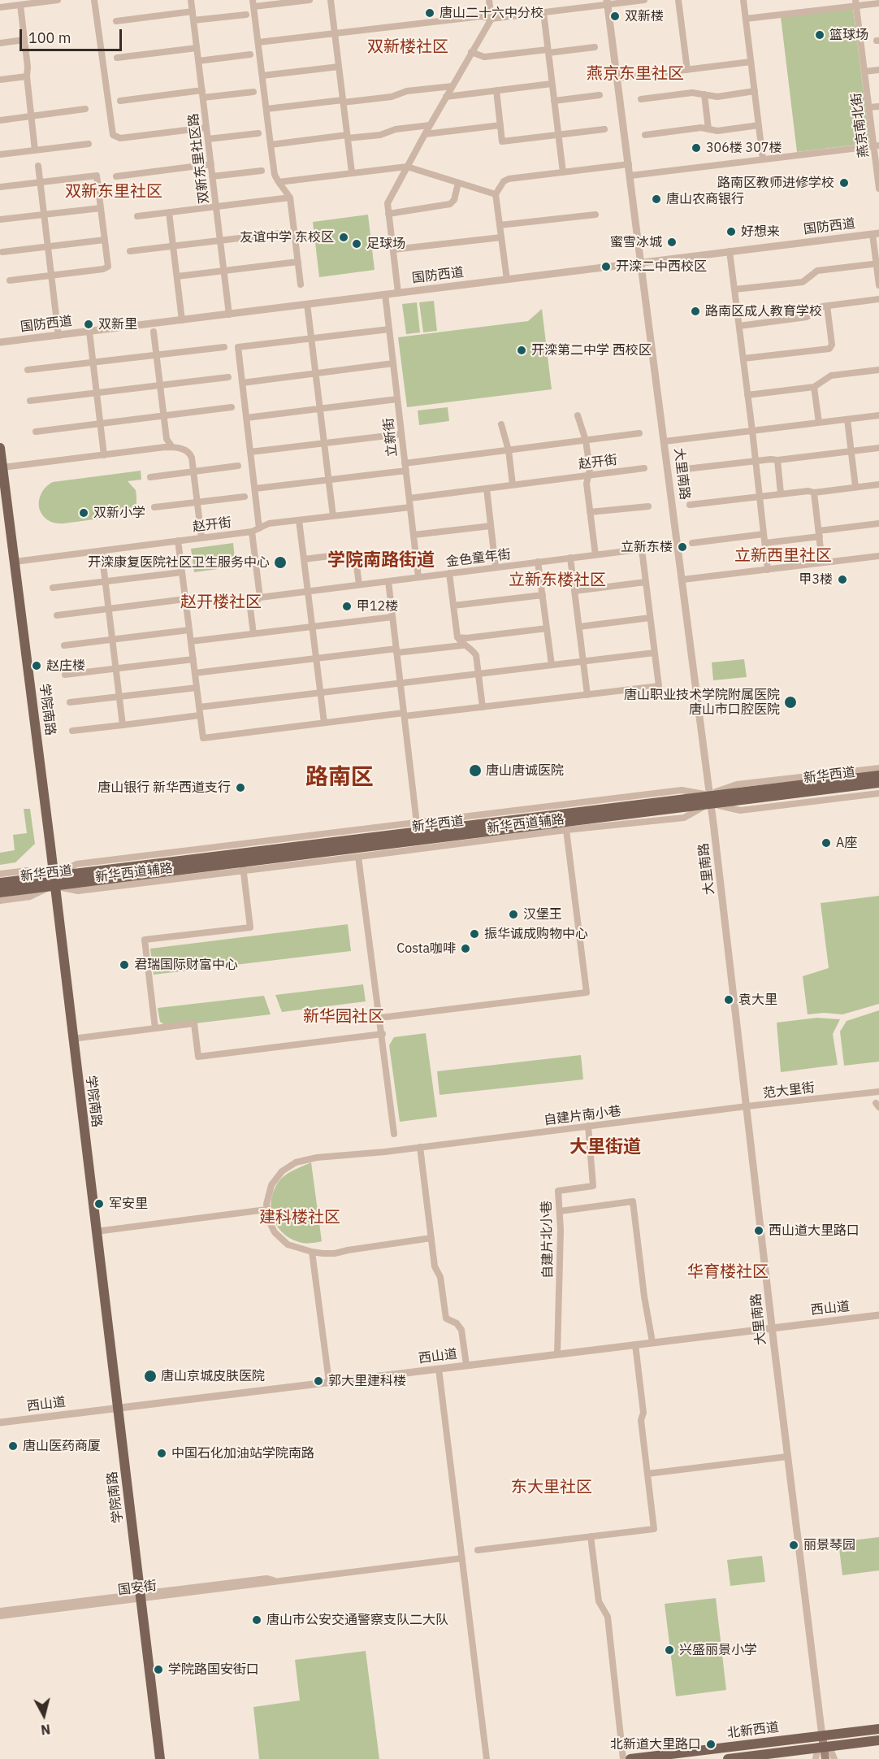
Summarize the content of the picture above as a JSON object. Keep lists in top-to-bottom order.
{
  "streets": {
    "main road": ["学院南路", "新华西道", "北新西道"],
    "street": [
      "燕京南北街",
      "双新东里社区路",
      "国防西道",
      "立新街",
      "赵开街",
      "大里南路",
      "金色童年街",
      "新华西道辅路",
      "范大里街",
      "自建片南小巷",
      "自建片北小巷",
      "西山道",
      "国安街"
    ]
  },
  "crossings": [
    ["双新东里社区路", "国防西道"],
    ["国防西道", "立新街"],
    ["国防西道", "大里南路"],
    ["立新街", "赵开街"],
    ["立新街", "金色童年街"],
    ["赵开街", "学院南路"],
    ["大里南路", "金色童年街"],
    ["大里南路", "新华西道"],
    ["大里南路", "新华西道辅路"],
    ["大里南路", "范大里街"],
    ["大里南路", "自建片南小巷"],
    ["大里南路", "西山道"],
    ["大里南路", "北新西道"],
    ["学院南路", "新华西道"],
    ["学院南路", "新华西道辅路"],
    ["学院南路", "西山道"],
    ["学院南路", "国安街"],
    ["新华西道", "新华西道辅路"],
    ["范大里街", "自建片南小巷"],
    ["自建片南小巷", "自建片北小巷"],
    ["自建片北小巷", "西山道"]
  ],
  "districts": [
    "双新楼社区",
    "燕京东里社区",
    "双新东里社区",
    "立新西里社区",
    "学院南路街道",
    "立新东楼社区",
    "赵开楼社区",
    "路南区",
    "新华园社区",
    "大里街道",
    "建科楼社区",
    "华育楼社区",
    "东大里社区"
  ],
  "places": [
    "唐山二十六中分校",
    "双新楼",
    "篮球场",
    "306楼 307楼",
    "路南区教师进修学校",
    "唐山农商银行",
    "好想来",
    "友谊中学 东校区",
    "蜜雪冰城",
    "足球场",
    "开滦二中西校区",
    "路南区成人教育学校",
    "双新里",
    "开滦第二中学 西校区",
    "双新小学",
    "立新东楼",
    "开滦康复医院社区卫生服务中心",
    "甲3楼",
    "甲12楼",
    "赵庄楼",
    "唐山职业技术学院附属医院 唐山市口腔医院",
    "唐山唐诚医院",
    "唐山银行 新华西道支行",
    "A座",
    "汉堡王",
    "振华诚成购物中心",
    "Costa咖啡",
    "君瑞国际财富中心",
    "袁大里",
    "军安里",
    "西山道大里路口",
    "唐山京城皮肤医院",
    "郭大里建科楼",
    "唐山医药商厦",
    "中国石化加油站学院南路",
    "丽景琴园",
    "唐山市公安交通警察支队二大队",
    "兴盛丽景小学",
    "学院路国安街口",
    "北新道大里路口"
  ],
  "scale_bar": "100 m",
  "north": "bottom"
}
